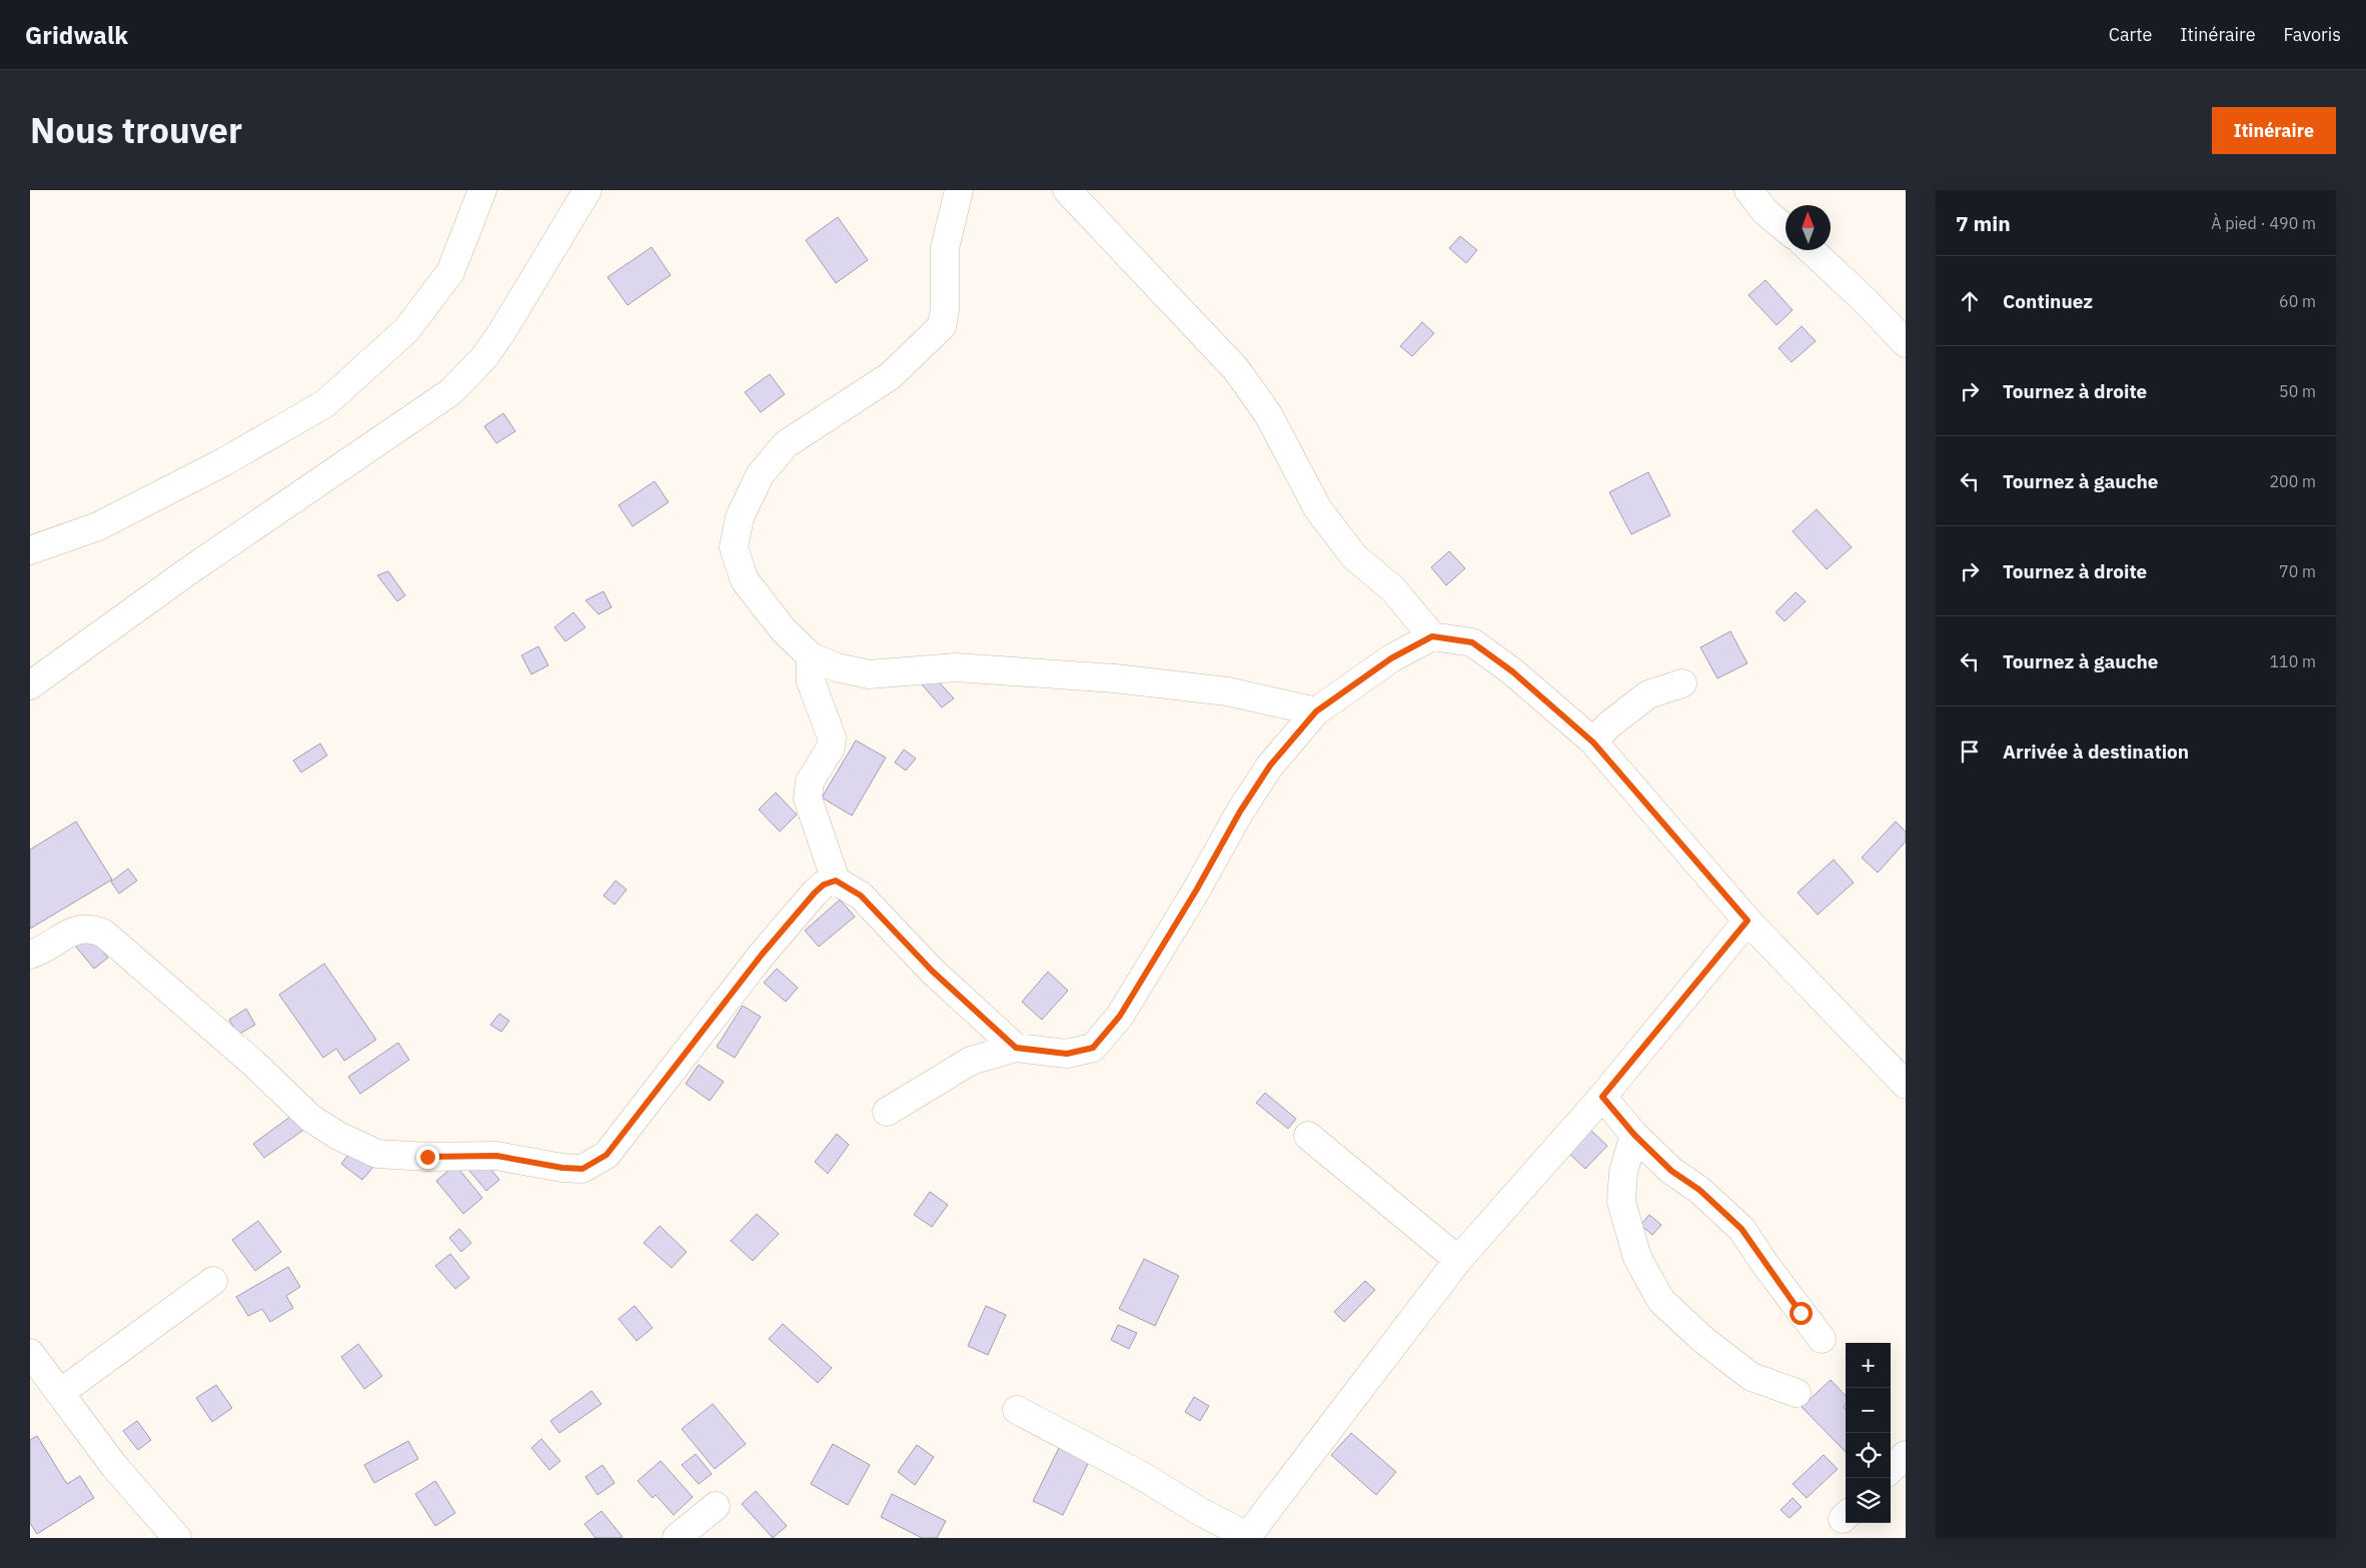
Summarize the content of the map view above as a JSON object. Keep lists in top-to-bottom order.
{
  "north": "top",
  "page": {
    "header": "Gridwalk",
    "nav": ["Carte", "Itinéraire", "Favoris"],
    "title": "Nous trouver",
    "buttons": "Itinéraire",
    "heading": ["7 min", "À pied · 490 m"],
    "list": [
      ["Continuez", "60 m"],
      ["Tournez à droite", "50 m"],
      ["Tournez à gauche", "200 m"],
      ["Tournez à droite", "70 m"],
      ["Tournez à gauche", "110 m"],
      "Arrivée à destination"
    ],
    "map_buttons": ["+", "−"]
  }
}
